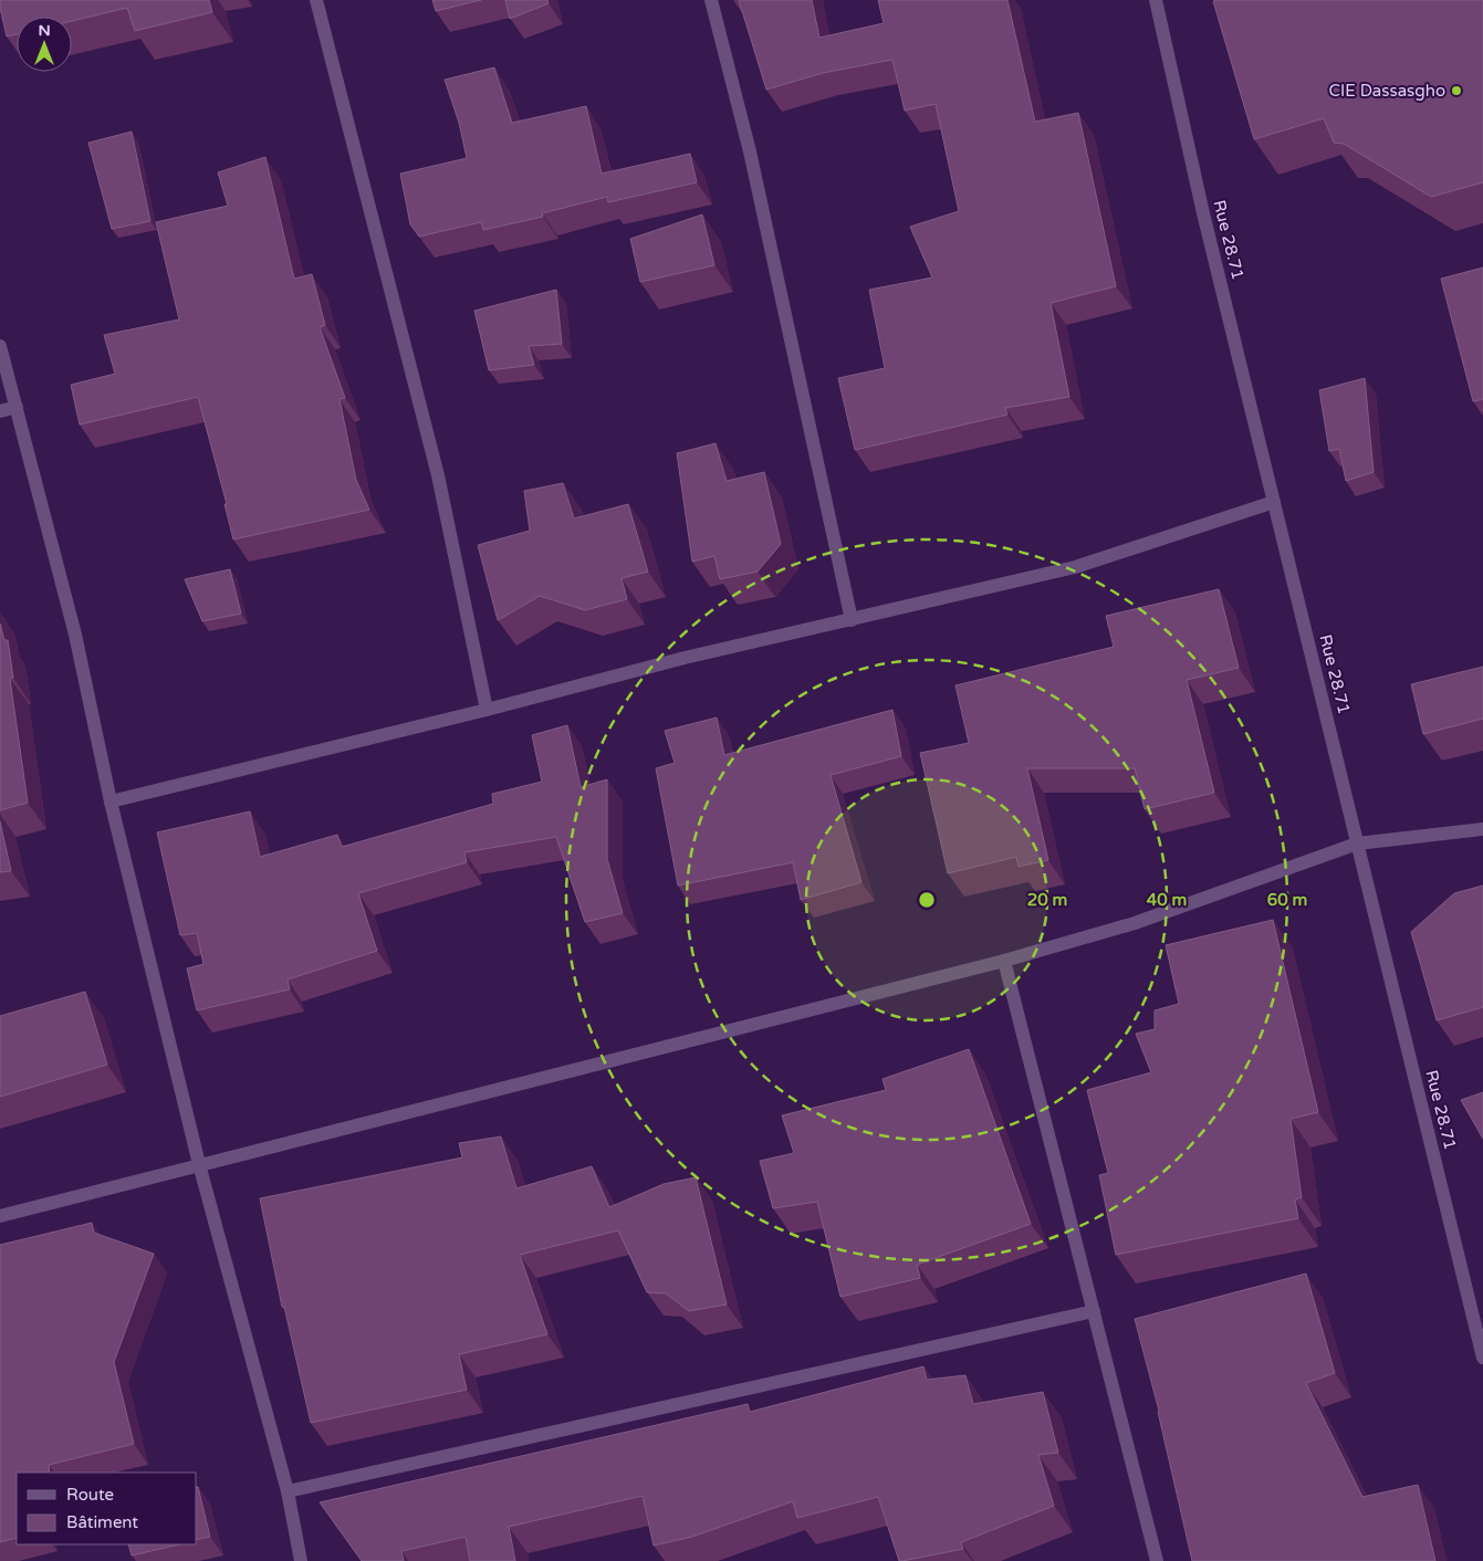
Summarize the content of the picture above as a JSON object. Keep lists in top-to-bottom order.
{
  "streets": {
    "street": ["Rue 28.71"]
  },
  "places": ["CIE Dassasgho"],
  "legend": ["Route", "Bâtiment"],
  "north": "top",
  "rings": ["20 m", "40 m", "60 m"]
}
